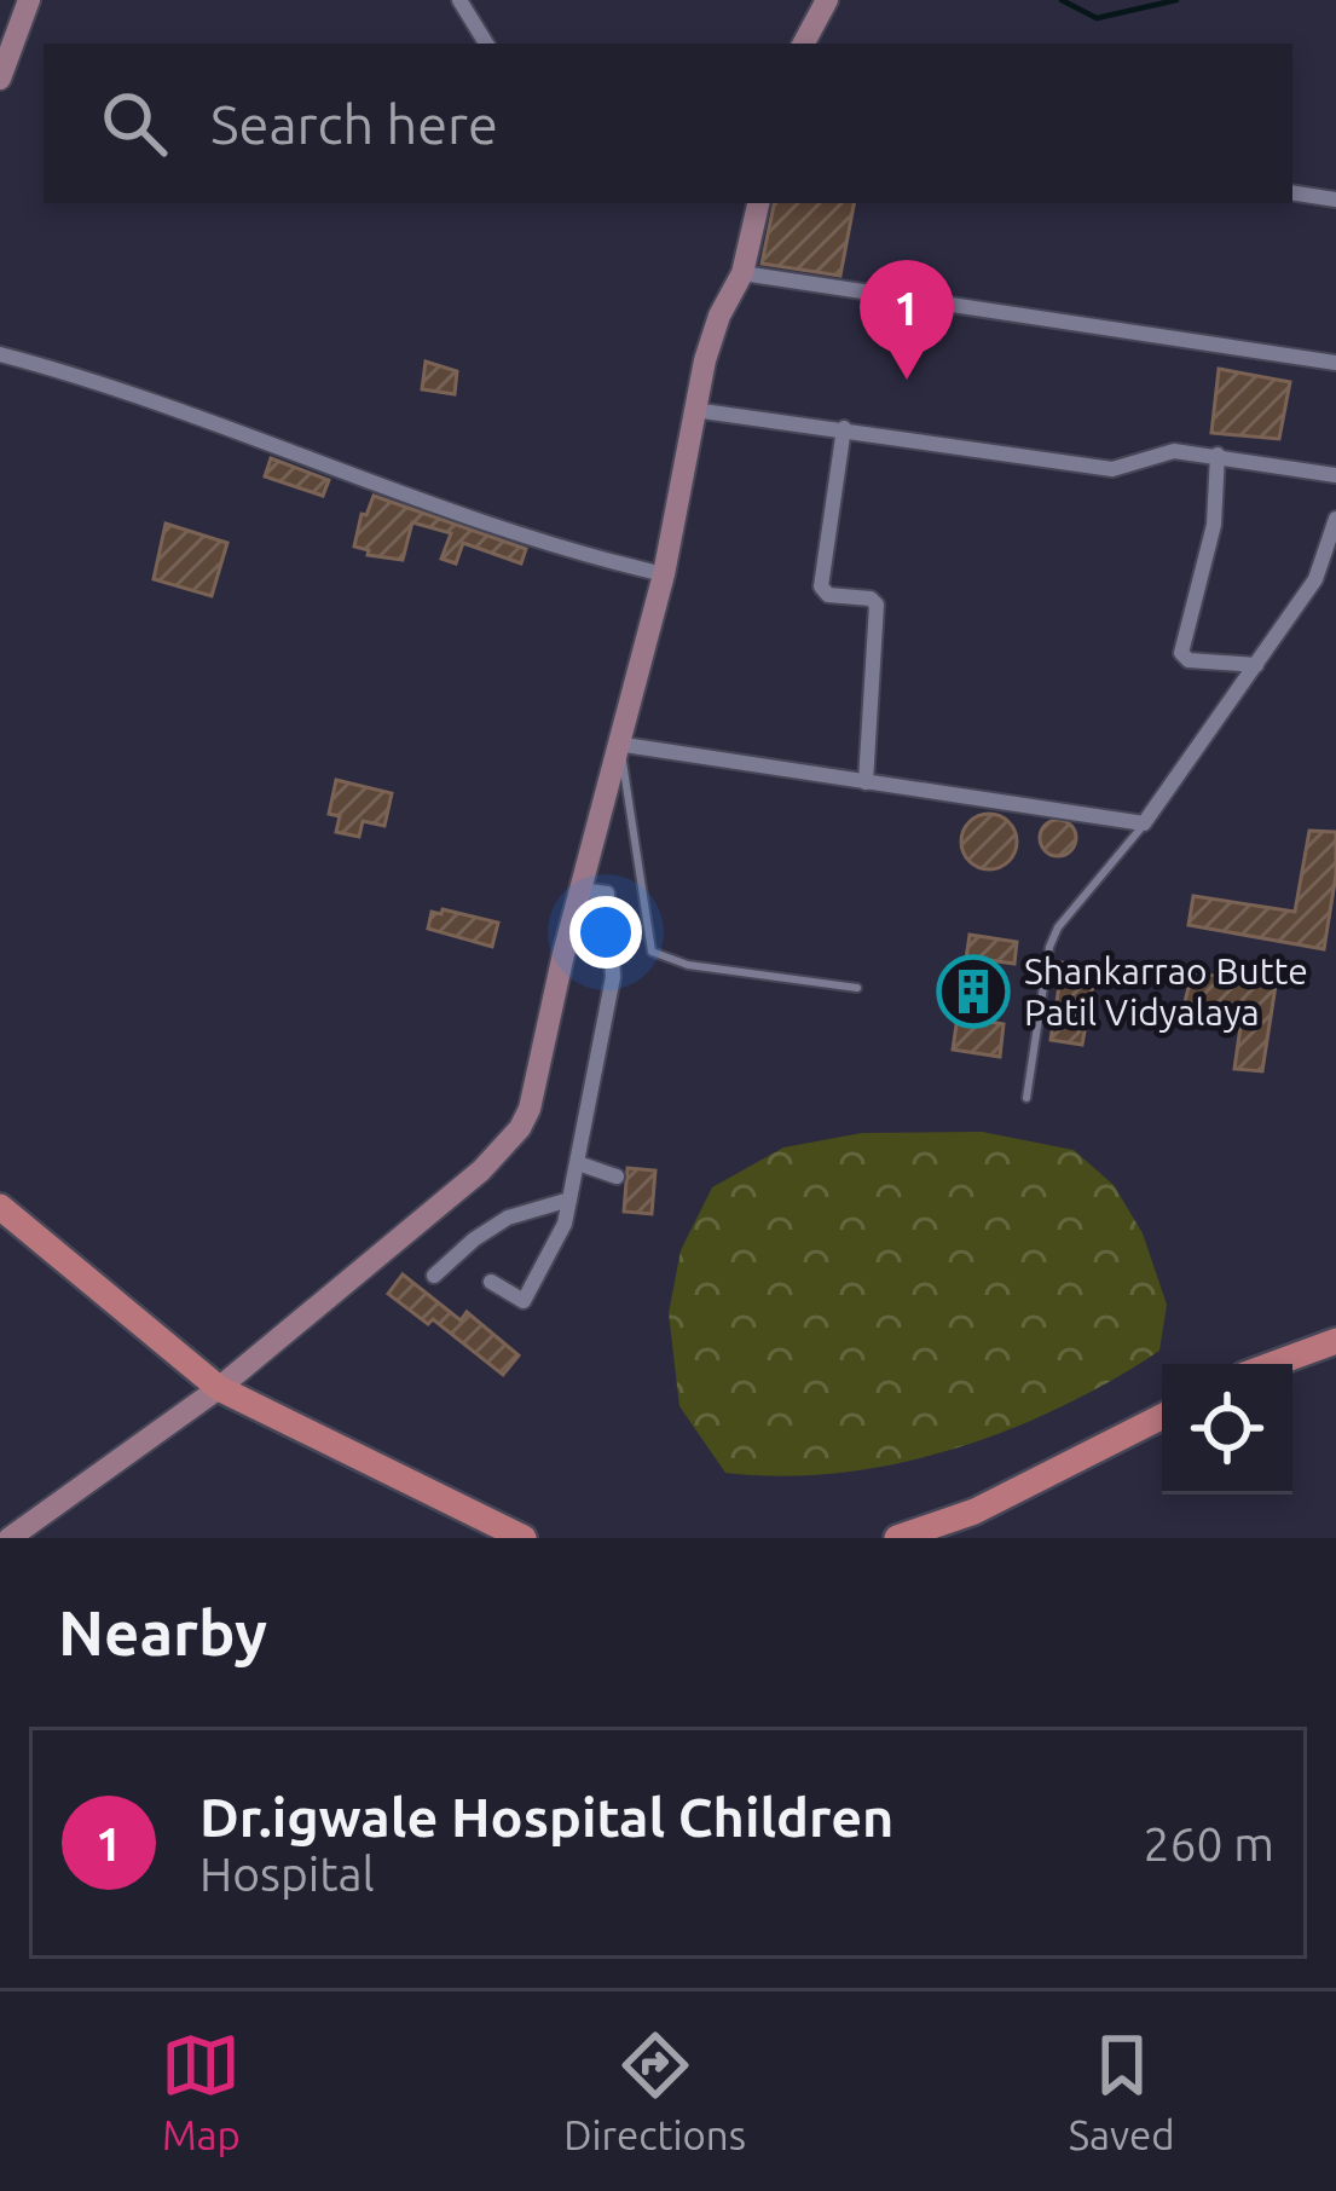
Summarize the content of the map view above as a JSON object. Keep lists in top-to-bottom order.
{
  "places": {
    "building": ["Shankarrao Butte Patil Vidyalaya"]
  },
  "page": {
    "search": "Search here",
    "pins": "1",
    "heading": "Nearby",
    "list": [
      {
        "mark": "1",
        "name": "Dr.igwale Hospital Children",
        "note": "Hospital",
        "value": "260 m"
      }
    ],
    "nav": ["Map", "Directions", "Saved"]
  }
}
